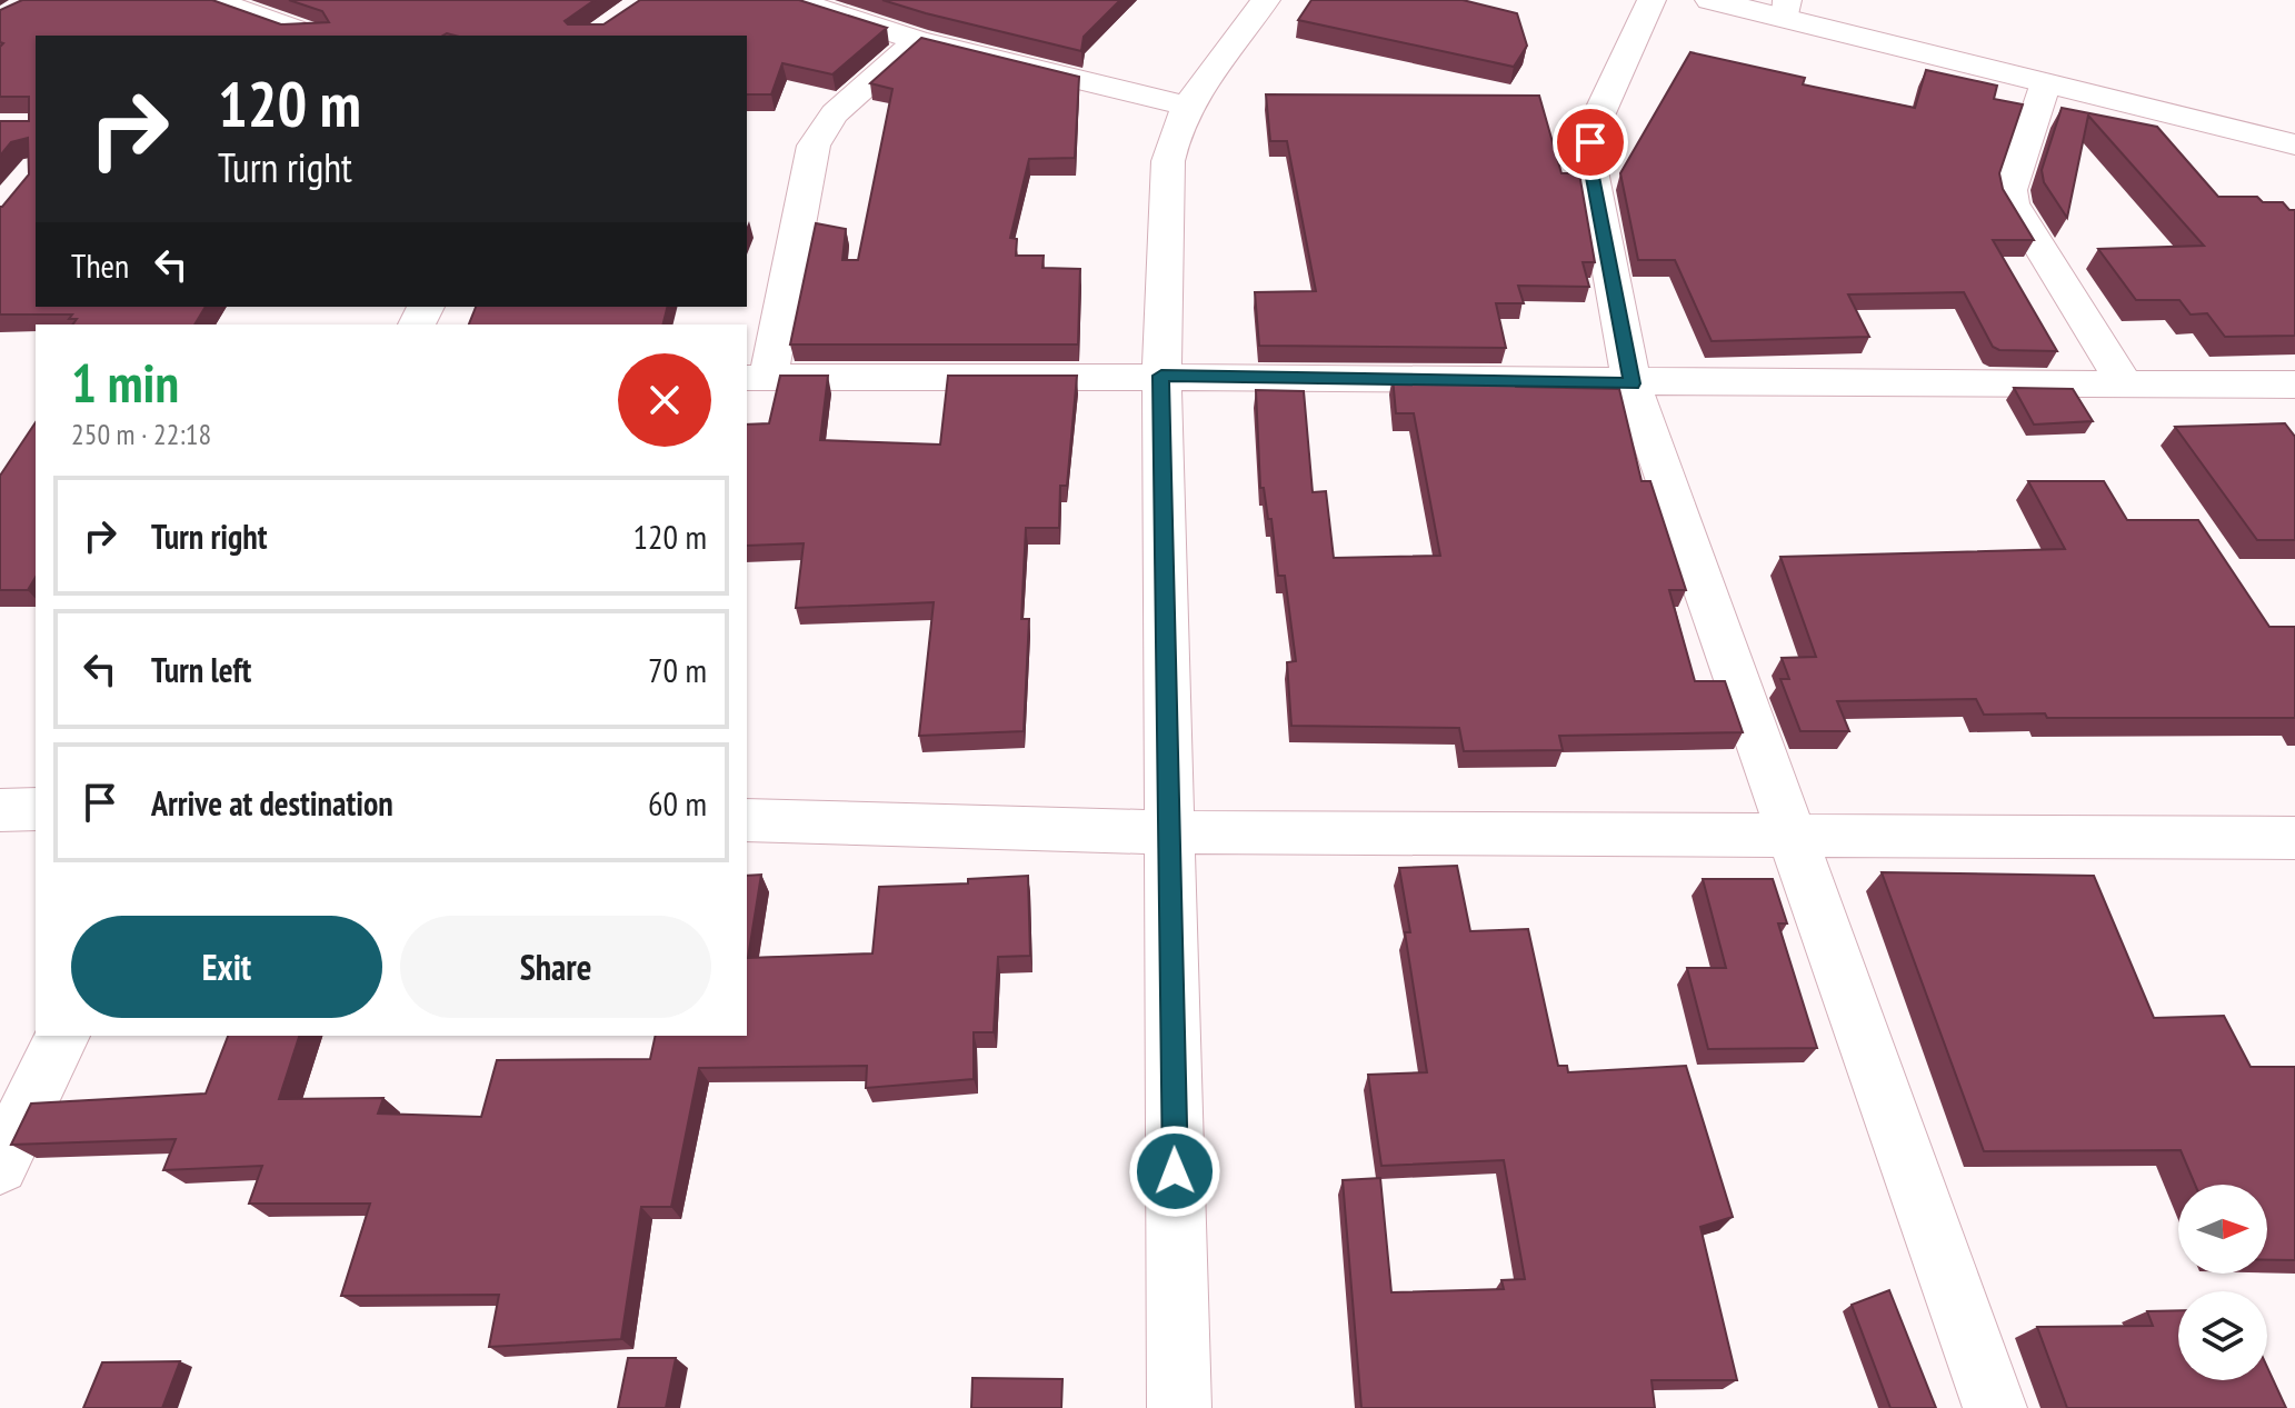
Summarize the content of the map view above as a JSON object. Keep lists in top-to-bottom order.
{
  "north": "right",
  "page": {
    "turn": ["120 m", "Turn right"],
    "then": "Then",
    "heading": ["1 min", "250 m · 22:18"],
    "list": [
      {
        "name": "Turn right",
        "value": "120 m"
      },
      {
        "name": "Turn left",
        "value": "70 m"
      },
      {
        "name": "Arrive at destination",
        "value": "60 m"
      }
    ],
    "buttons": ["Exit", "Share"]
  }
}
